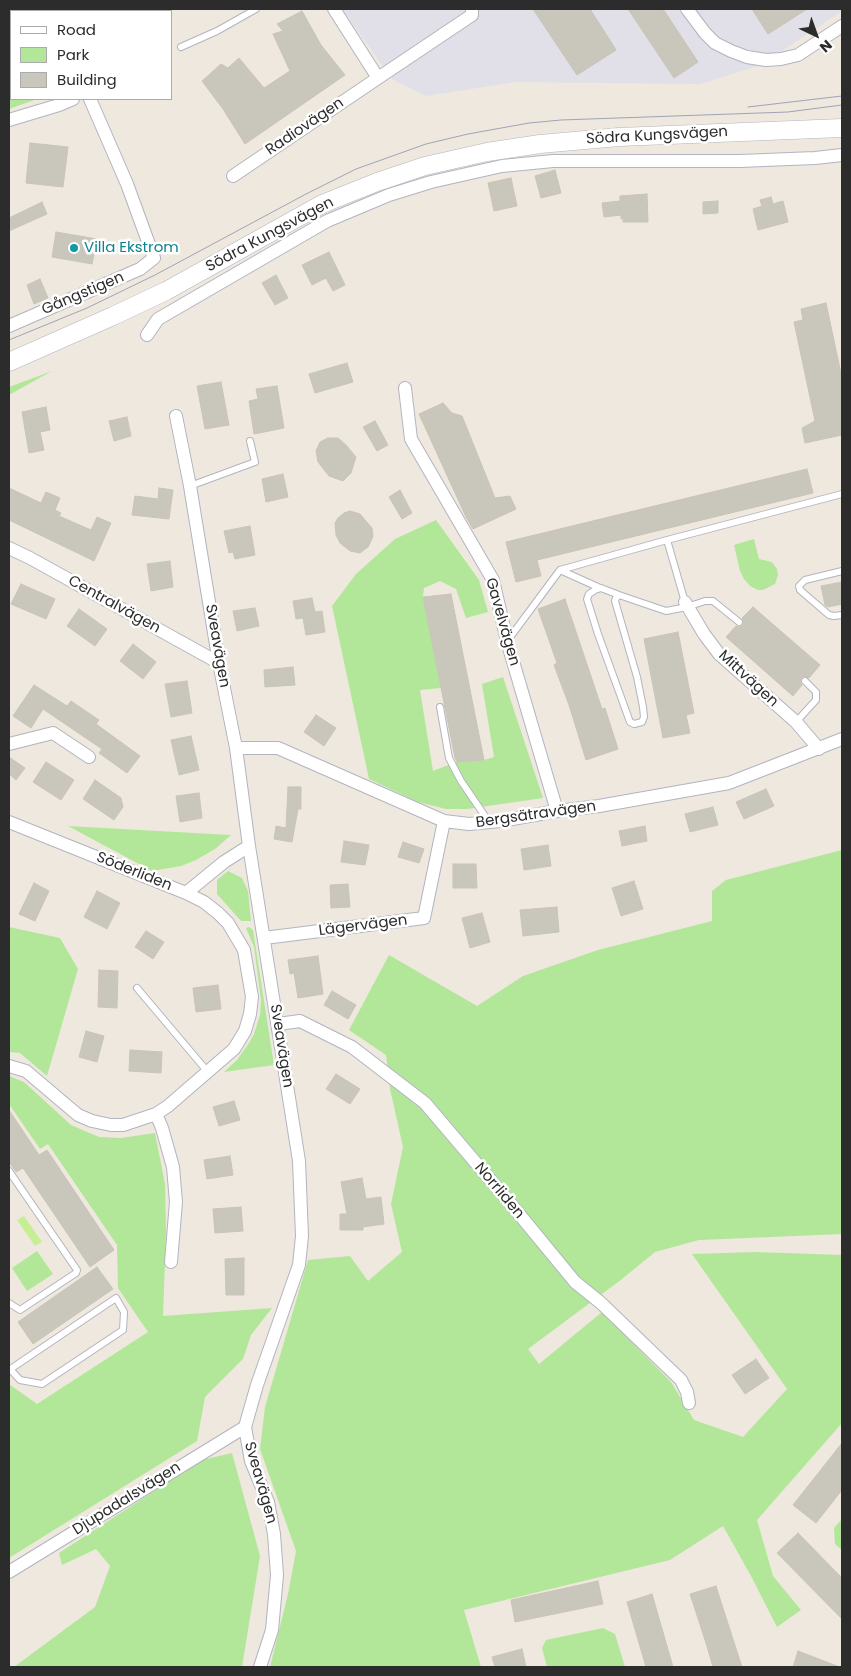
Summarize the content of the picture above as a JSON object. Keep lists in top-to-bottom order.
{
  "streets": {
    "main road": ["Södra Kungsvägen"],
    "street": [
      "Radiovägen",
      "Gångstigen",
      "Centralvägen",
      "Gavelvägen",
      "Sveavägen",
      "Mittvägen",
      "Bergsätravägen",
      "Söderliden",
      "Lägervägen",
      "Norrliden",
      "Djupadalsvägen"
    ]
  },
  "crossings": [
    ["Centralvägen", "Sveavägen"],
    ["Gavelvägen", "Bergsätravägen"],
    ["Sveavägen", "Bergsätravägen"],
    ["Sveavägen", "Söderliden"],
    ["Sveavägen", "Lägervägen"],
    ["Sveavägen", "Norrliden"],
    ["Sveavägen", "Djupadalsvägen"],
    ["Mittvägen", "Bergsätravägen"],
    ["Bergsätravägen", "Lägervägen"]
  ],
  "places": ["Villa Ekstrom"],
  "legend": ["Road", "Park", "Building"],
  "north": "bottom right"
}
